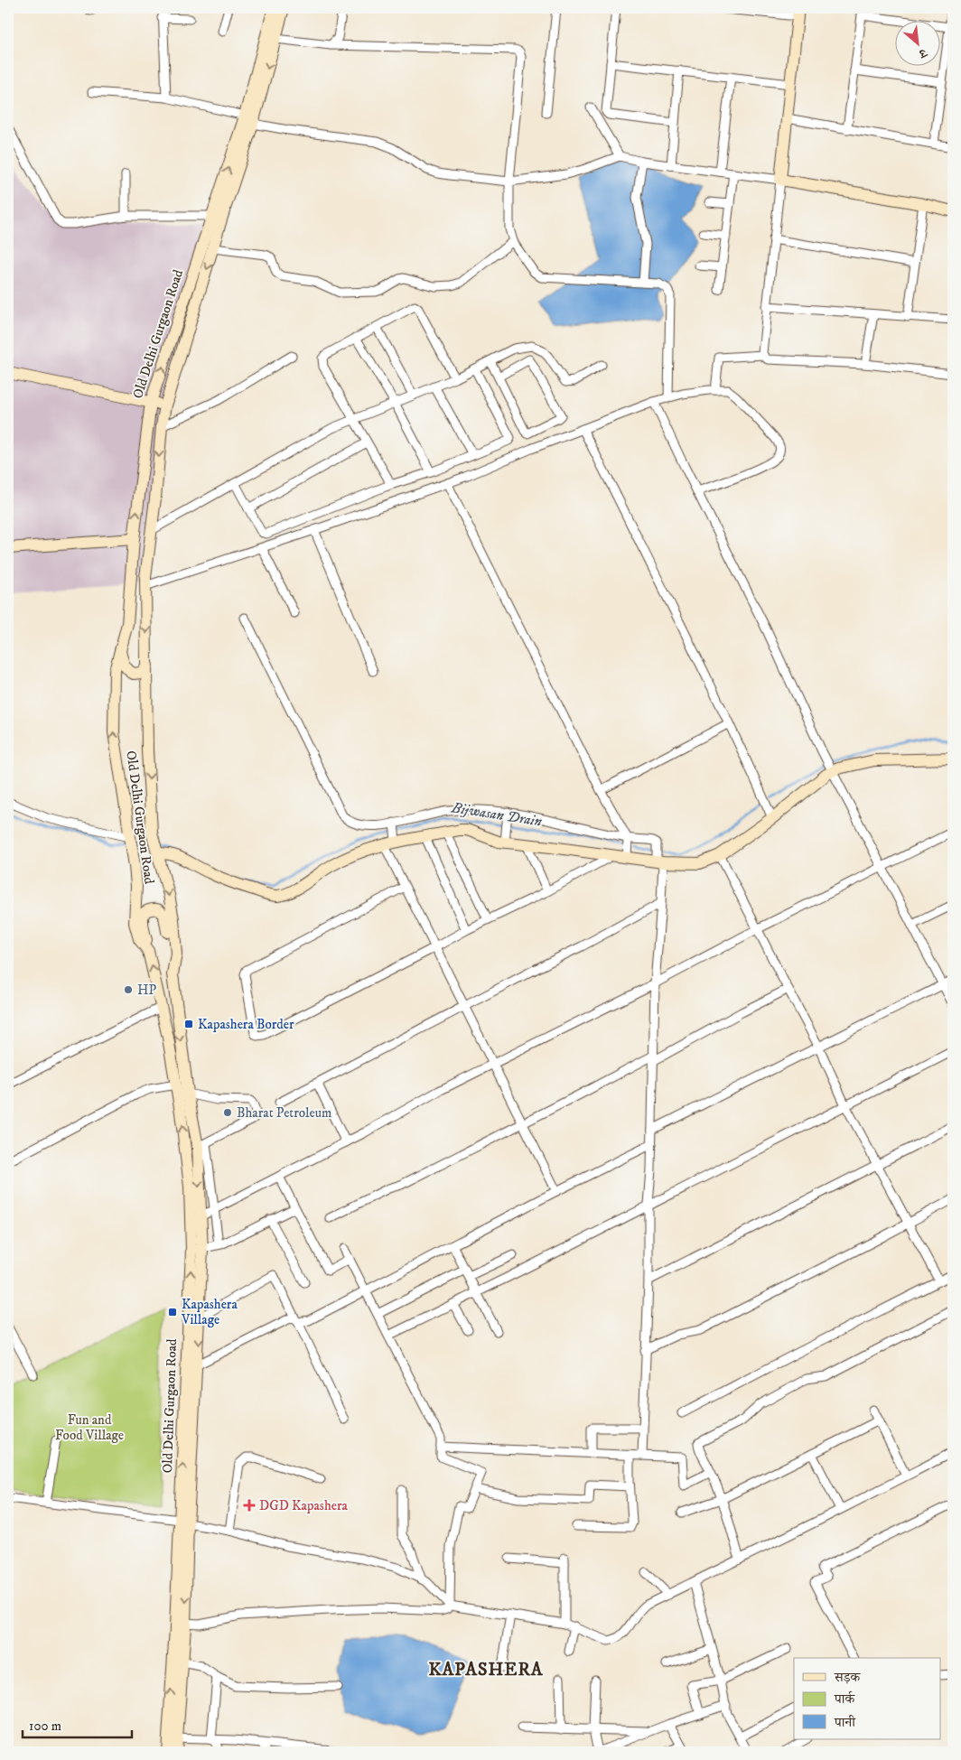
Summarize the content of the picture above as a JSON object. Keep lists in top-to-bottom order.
{
  "streets": {
    "main road": ["Old Delhi Gurgaon Road"]
  },
  "districts": ["KAPASHERA"],
  "water": ["Bijwasan Drain"],
  "parks": ["Fun and Food Village"],
  "places": {
    "other": ["HP", "Bharat Petroleum"],
    "transit": ["Kapashera Border", "Kapashera Village"],
    "health": ["DGD Kapashera"]
  },
  "legend": ["सड़क", "पार्क", "पानी"],
  "scale_bar": "100 m",
  "north": "bottom right"
}
